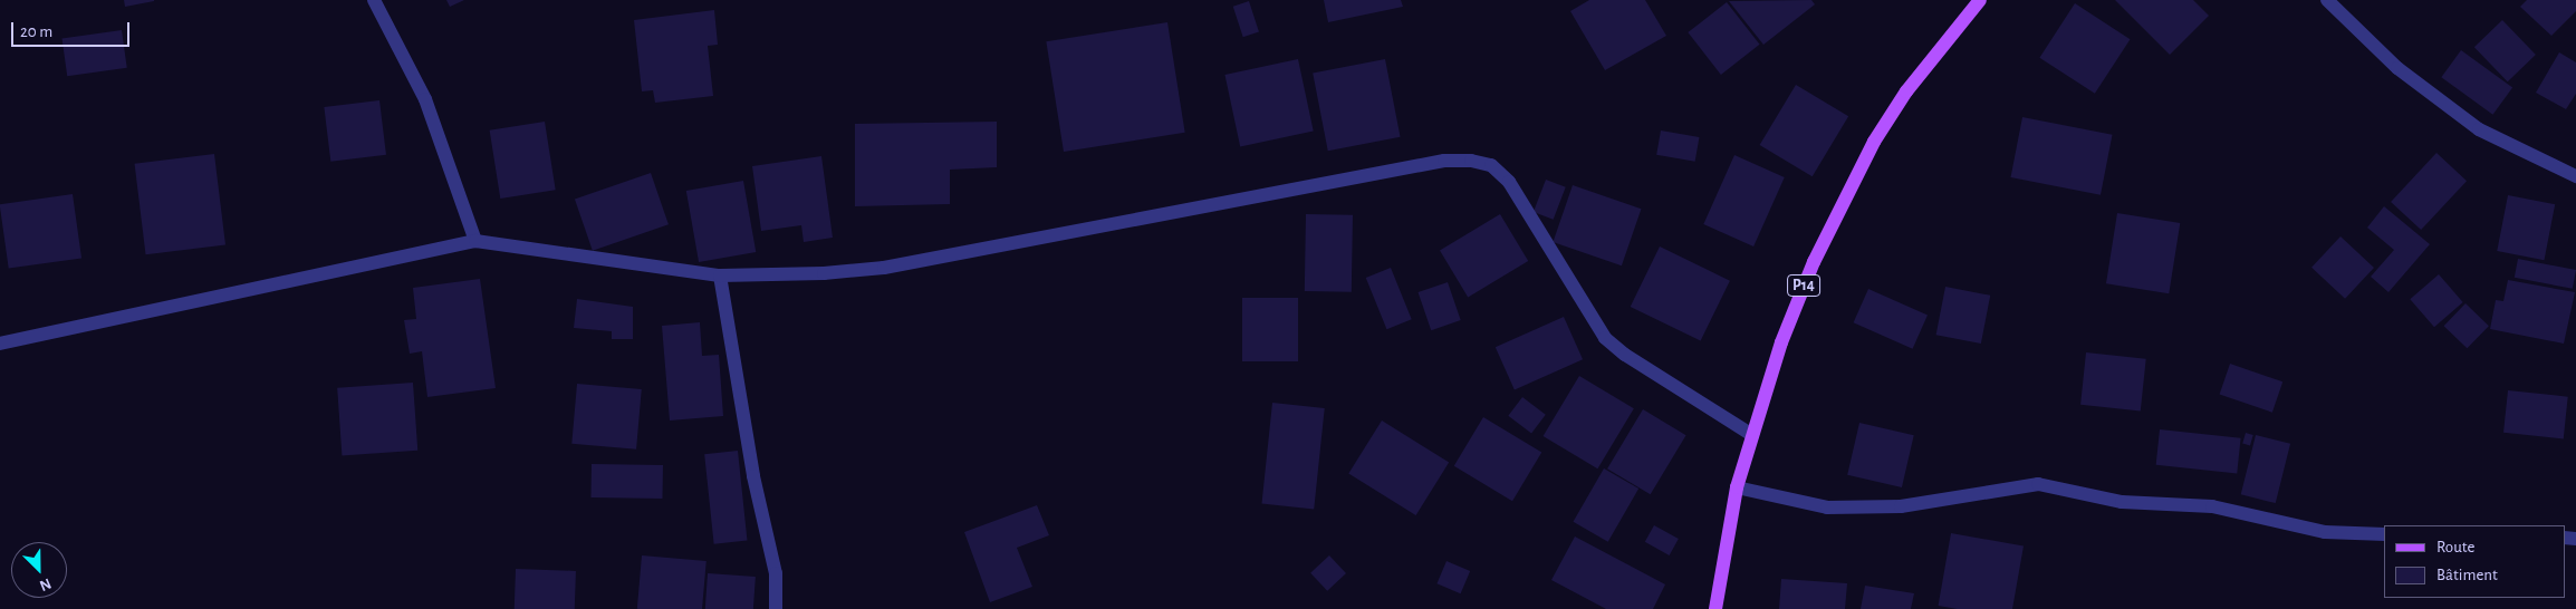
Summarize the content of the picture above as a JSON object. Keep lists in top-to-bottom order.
{
  "streets": {
    "main road": ["P14"]
  },
  "legend": ["Route", "Bâtiment"],
  "scale_bar": "20 m",
  "north": "bottom right"
}
